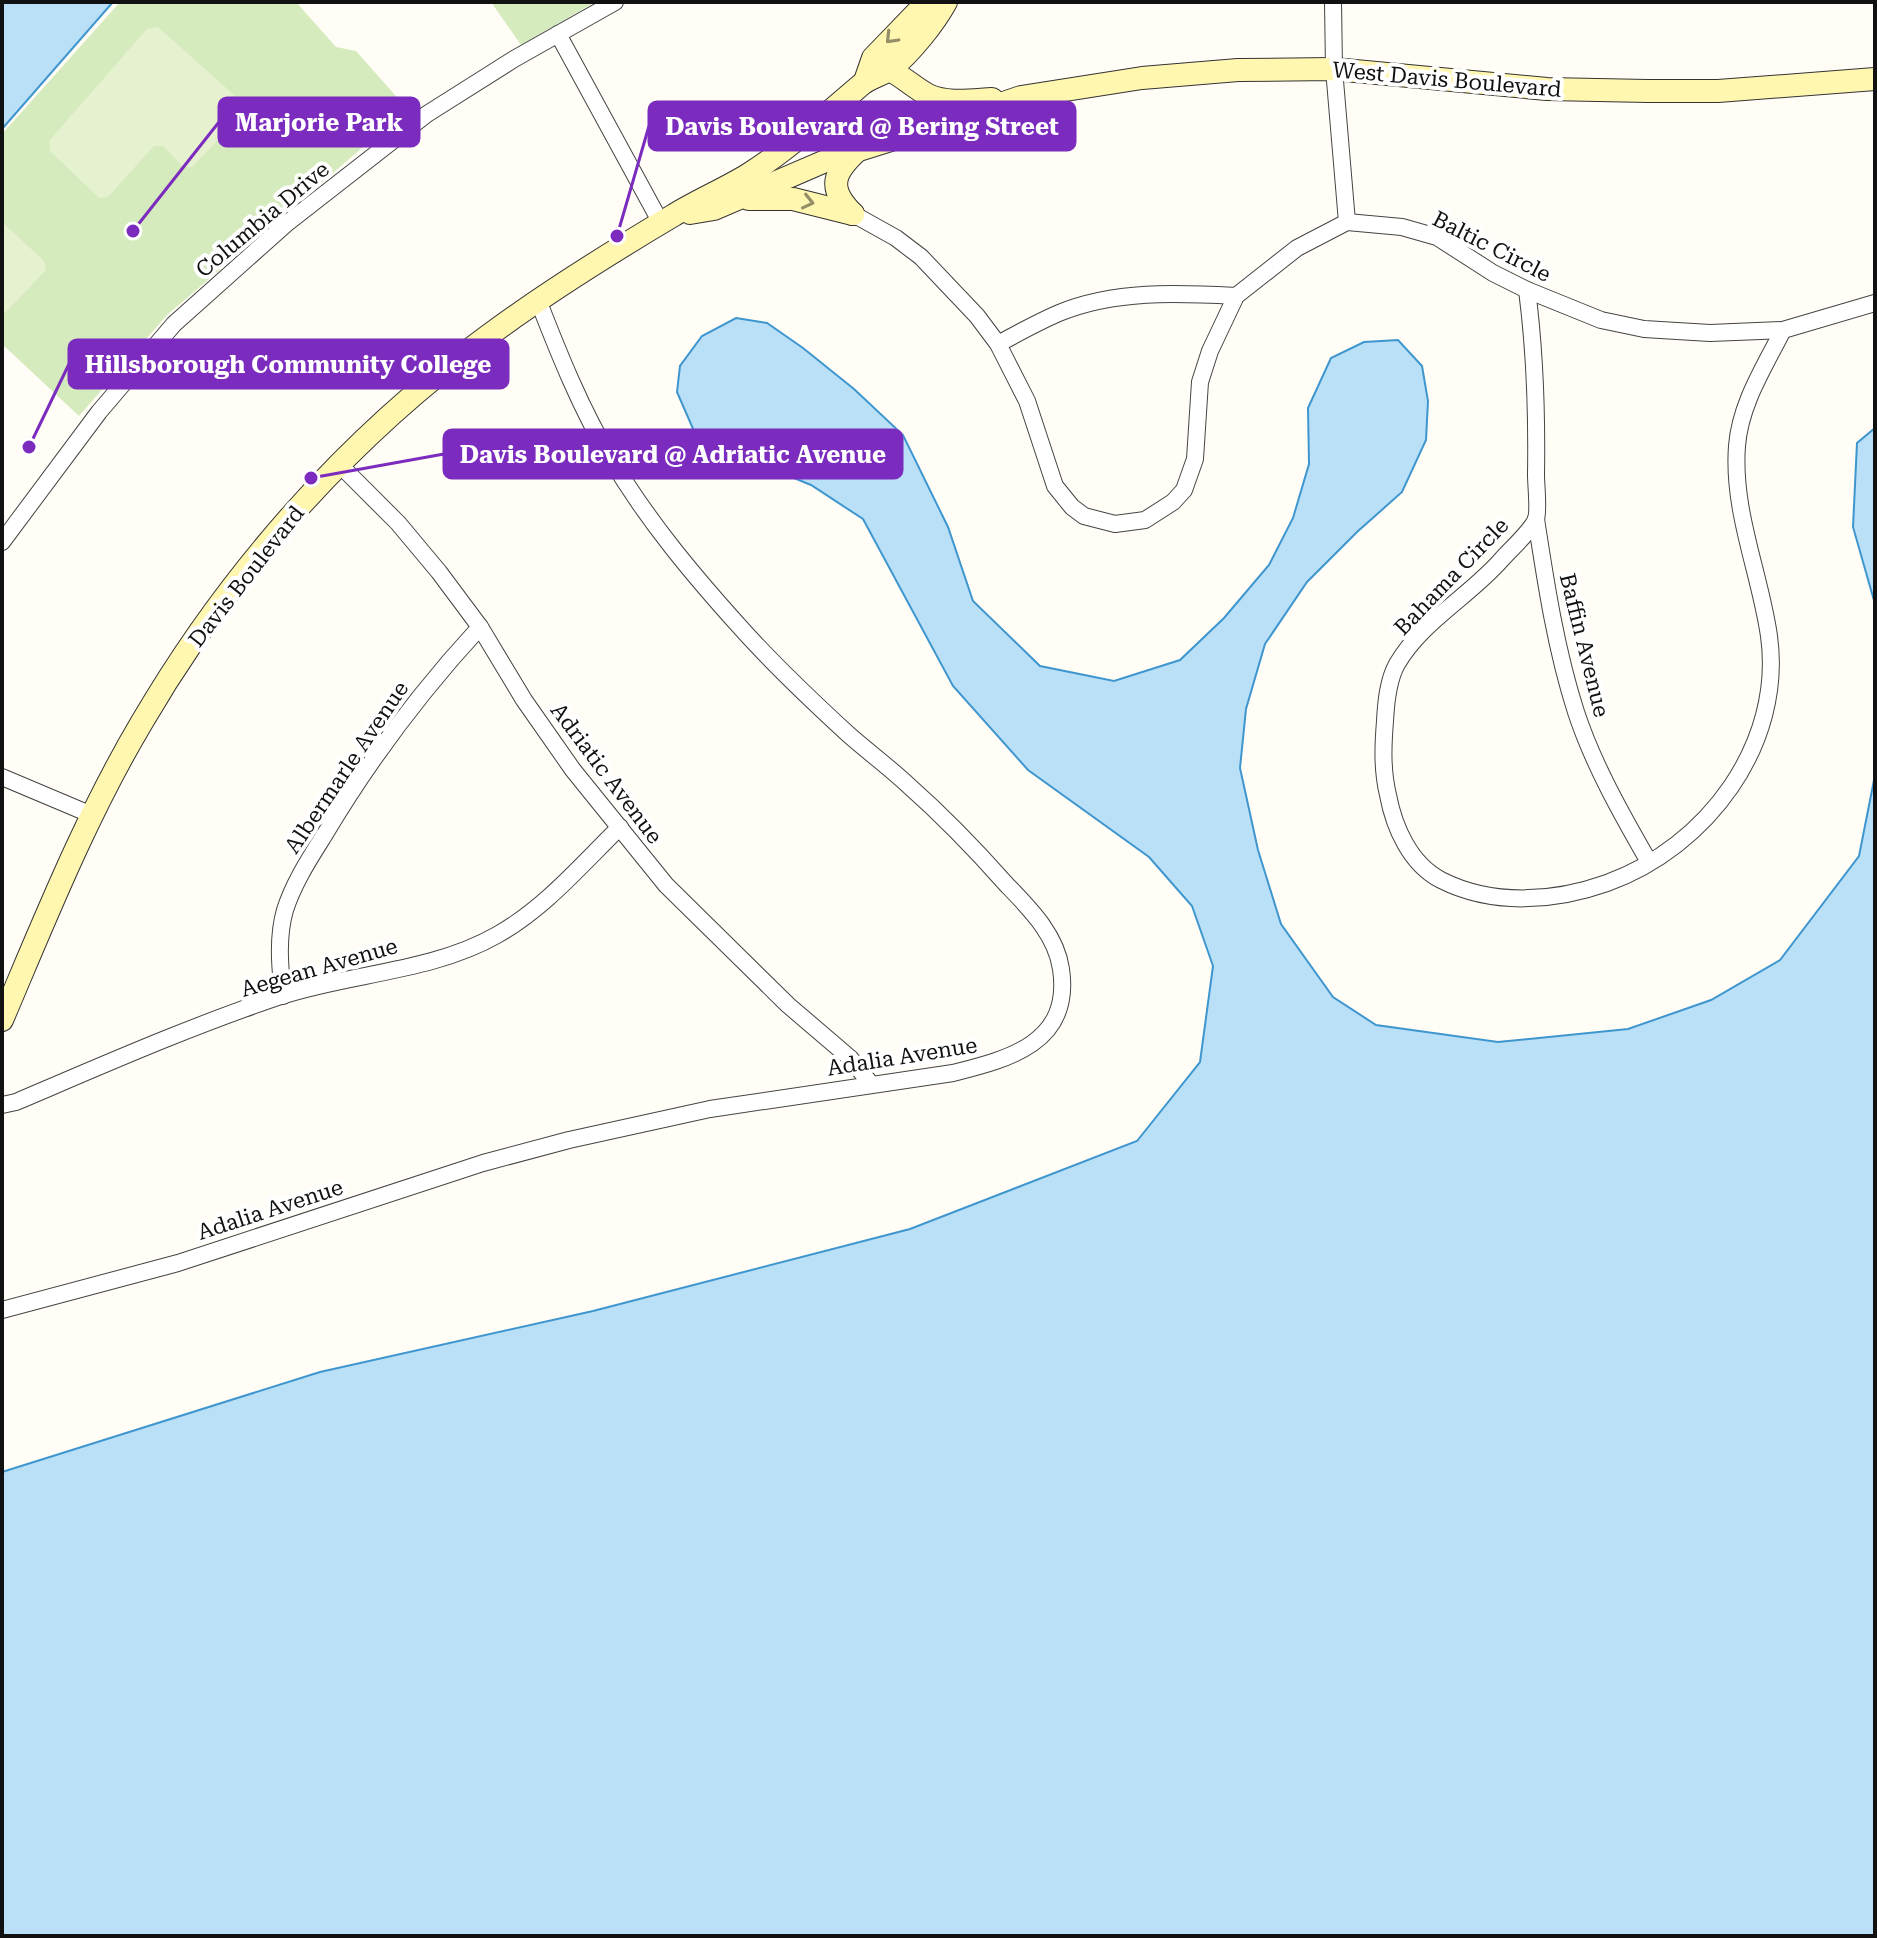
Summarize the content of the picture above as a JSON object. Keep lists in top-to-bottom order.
{
  "streets": {
    "street": [
      "West Davis Boulevard",
      "Columbia Drive",
      "Baltic Circle",
      "Davis Boulevard",
      "Bahama Circle",
      "Baffin Avenue",
      "Albermarle Avenue",
      "Adriatic Avenue",
      "Aegean Avenue",
      "Adalia Avenue"
    ]
  },
  "crossings": [
    ["West Davis Boulevard", "Davis Boulevard"],
    ["Baltic Circle", "Bahama Circle"],
    ["Davis Boulevard", "Adriatic Avenue"],
    ["Davis Boulevard", "Adalia Avenue"],
    ["Bahama Circle", "Baffin Avenue"],
    ["Albermarle Avenue", "Adriatic Avenue"],
    ["Albermarle Avenue", "Aegean Avenue"],
    ["Adriatic Avenue", "Aegean Avenue"],
    ["Adriatic Avenue", "Adalia Avenue"]
  ],
  "places": [
    "Marjorie Park",
    "Davis Boulevard @ Bering Street",
    "Hillsborough Community College",
    "Davis Boulevard @ Adriatic Avenue"
  ]
}
